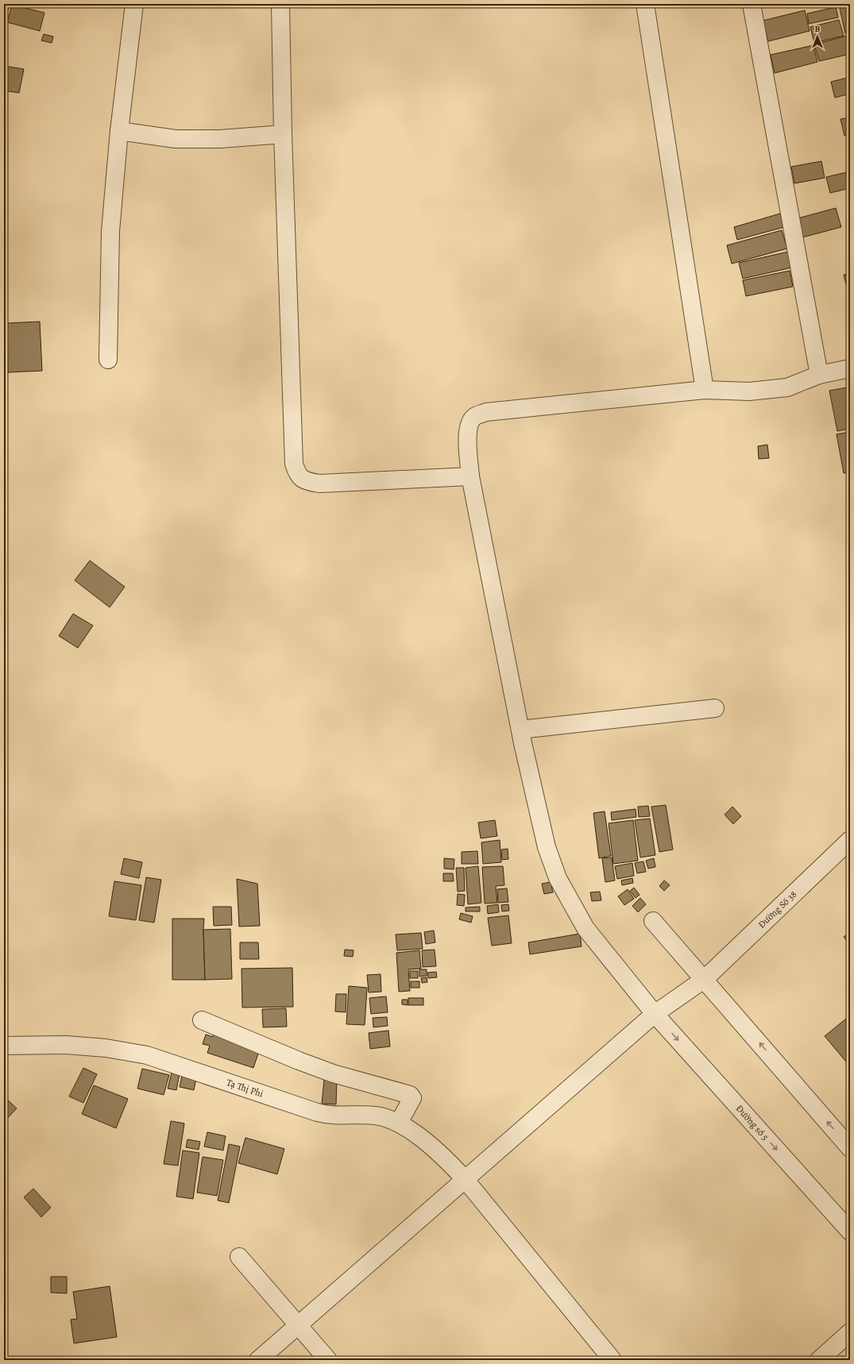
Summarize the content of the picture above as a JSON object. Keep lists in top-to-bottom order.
{
  "streets": {
    "street": ["Đường Số 38", "Tạ Thị Phi", "Đường số 5"]
  },
  "crossings": [
    ["Đường Số 38", "Tạ Thị Phi"],
    ["Đường Số 38", "Đường số 5"]
  ],
  "north": "top"
}
